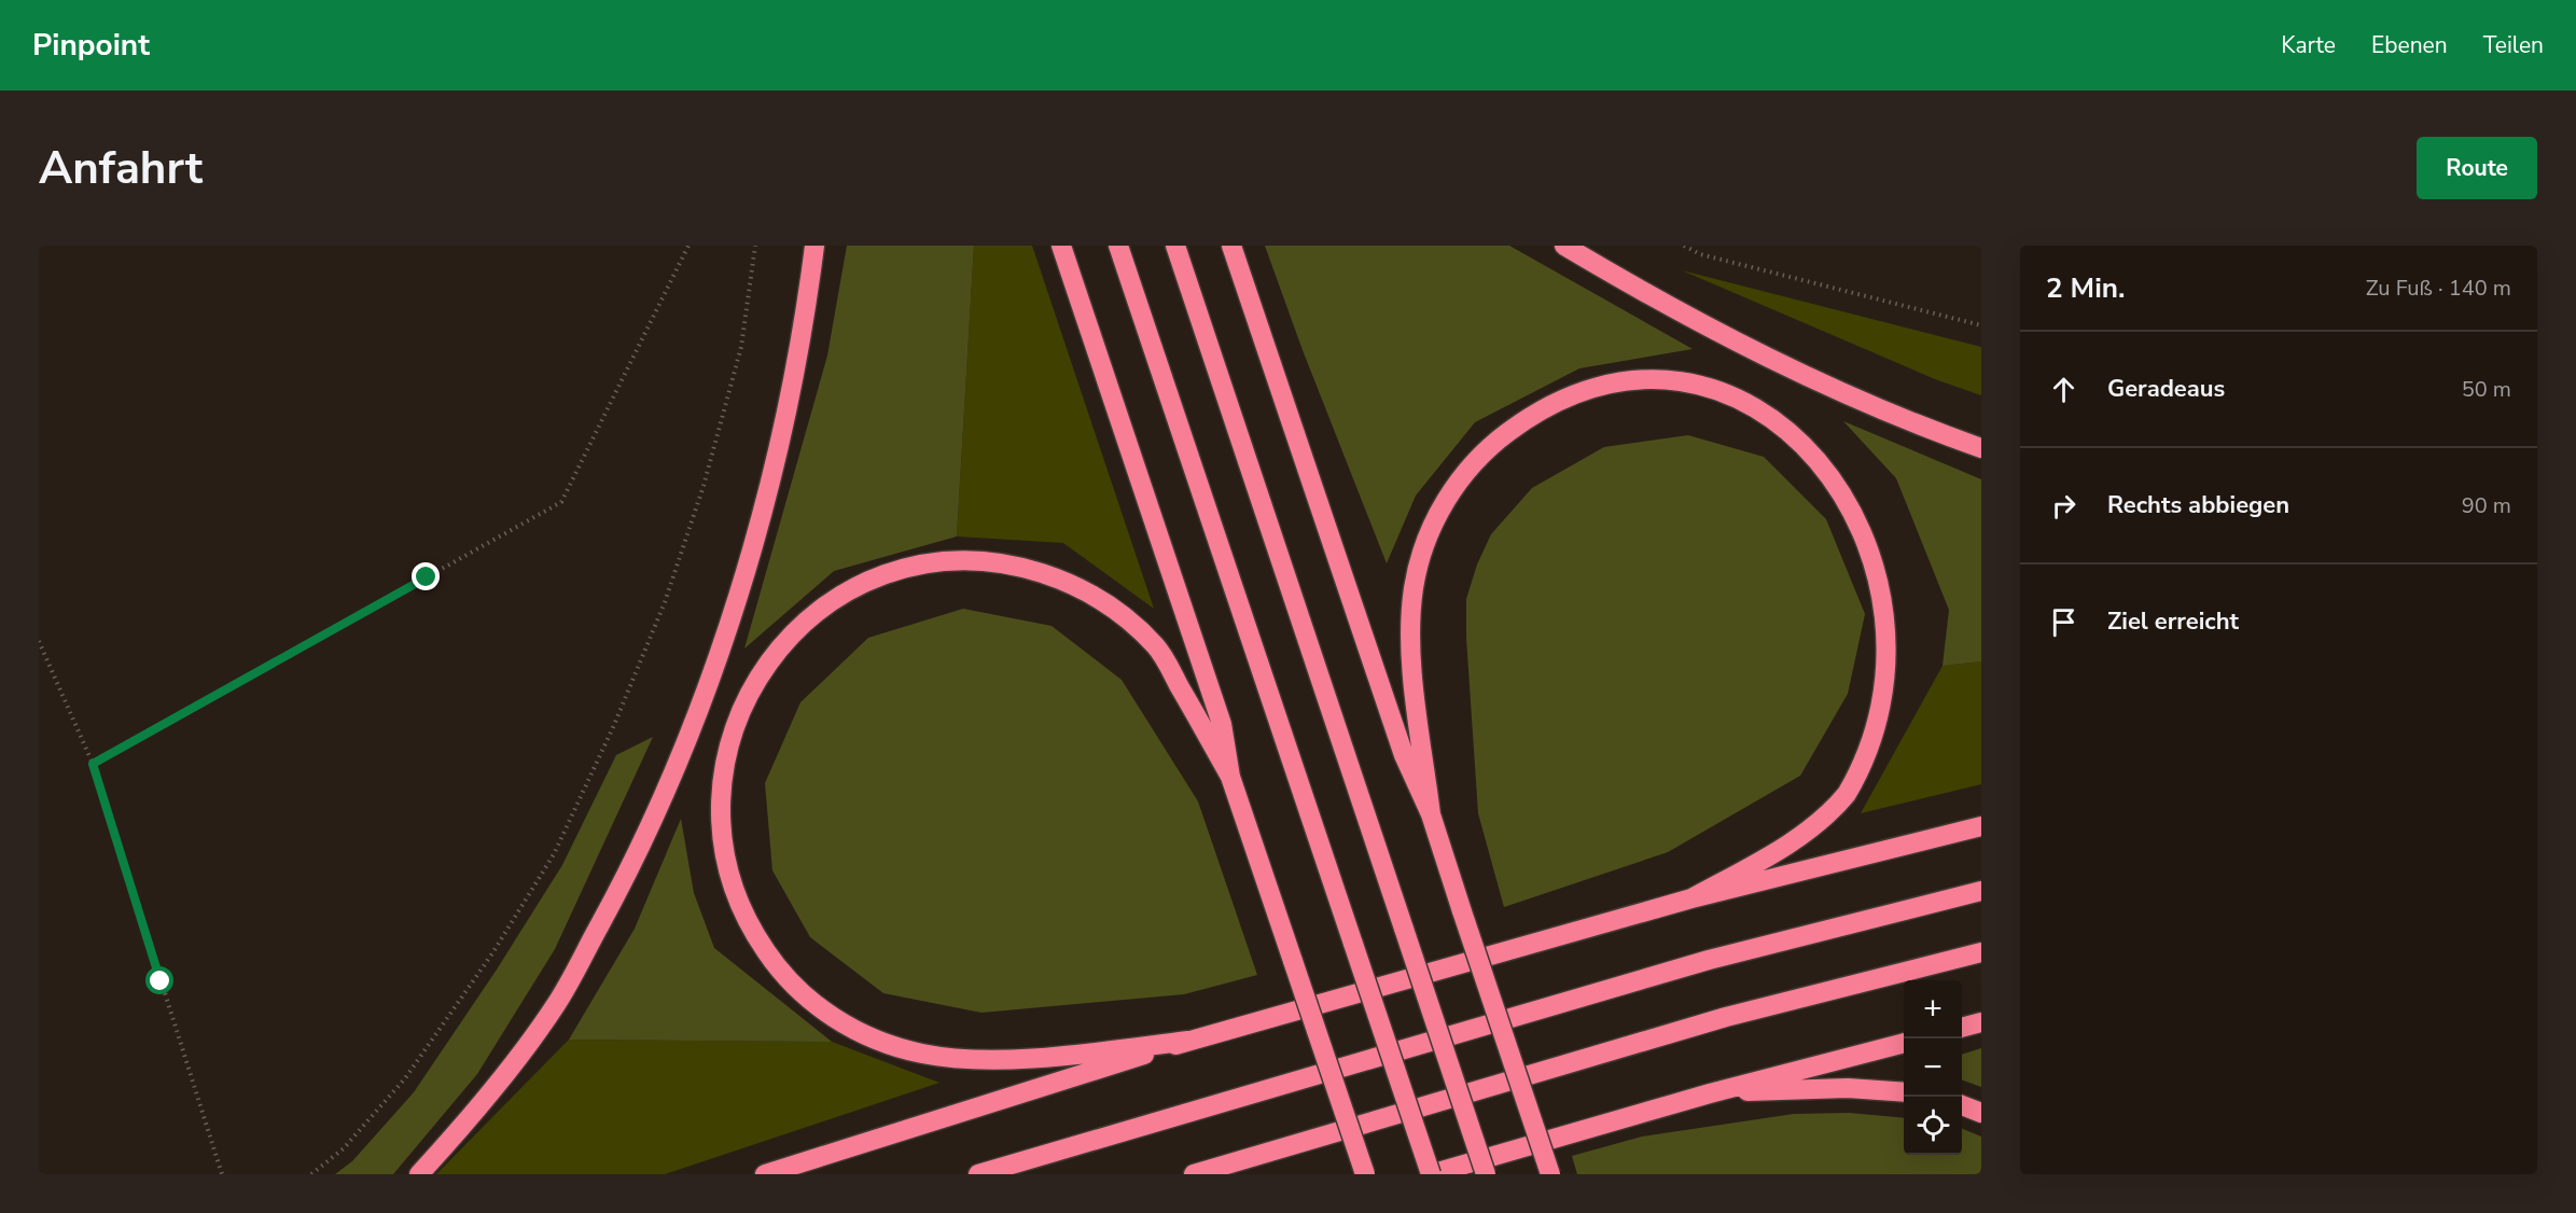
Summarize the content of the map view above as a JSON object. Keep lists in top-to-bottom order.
{
  "page": {
    "header": "Pinpoint",
    "nav": ["Karte", "Ebenen", "Teilen"],
    "buttons": "Route",
    "title": "Anfahrt",
    "heading": ["2 Min.", "Zu Fuß · 140 m"],
    "list": [
      ["Geradeaus", "50 m"],
      ["Rechts abbiegen", "90 m"],
      "Ziel erreicht"
    ],
    "map_buttons": ["+", "−"]
  }
}
